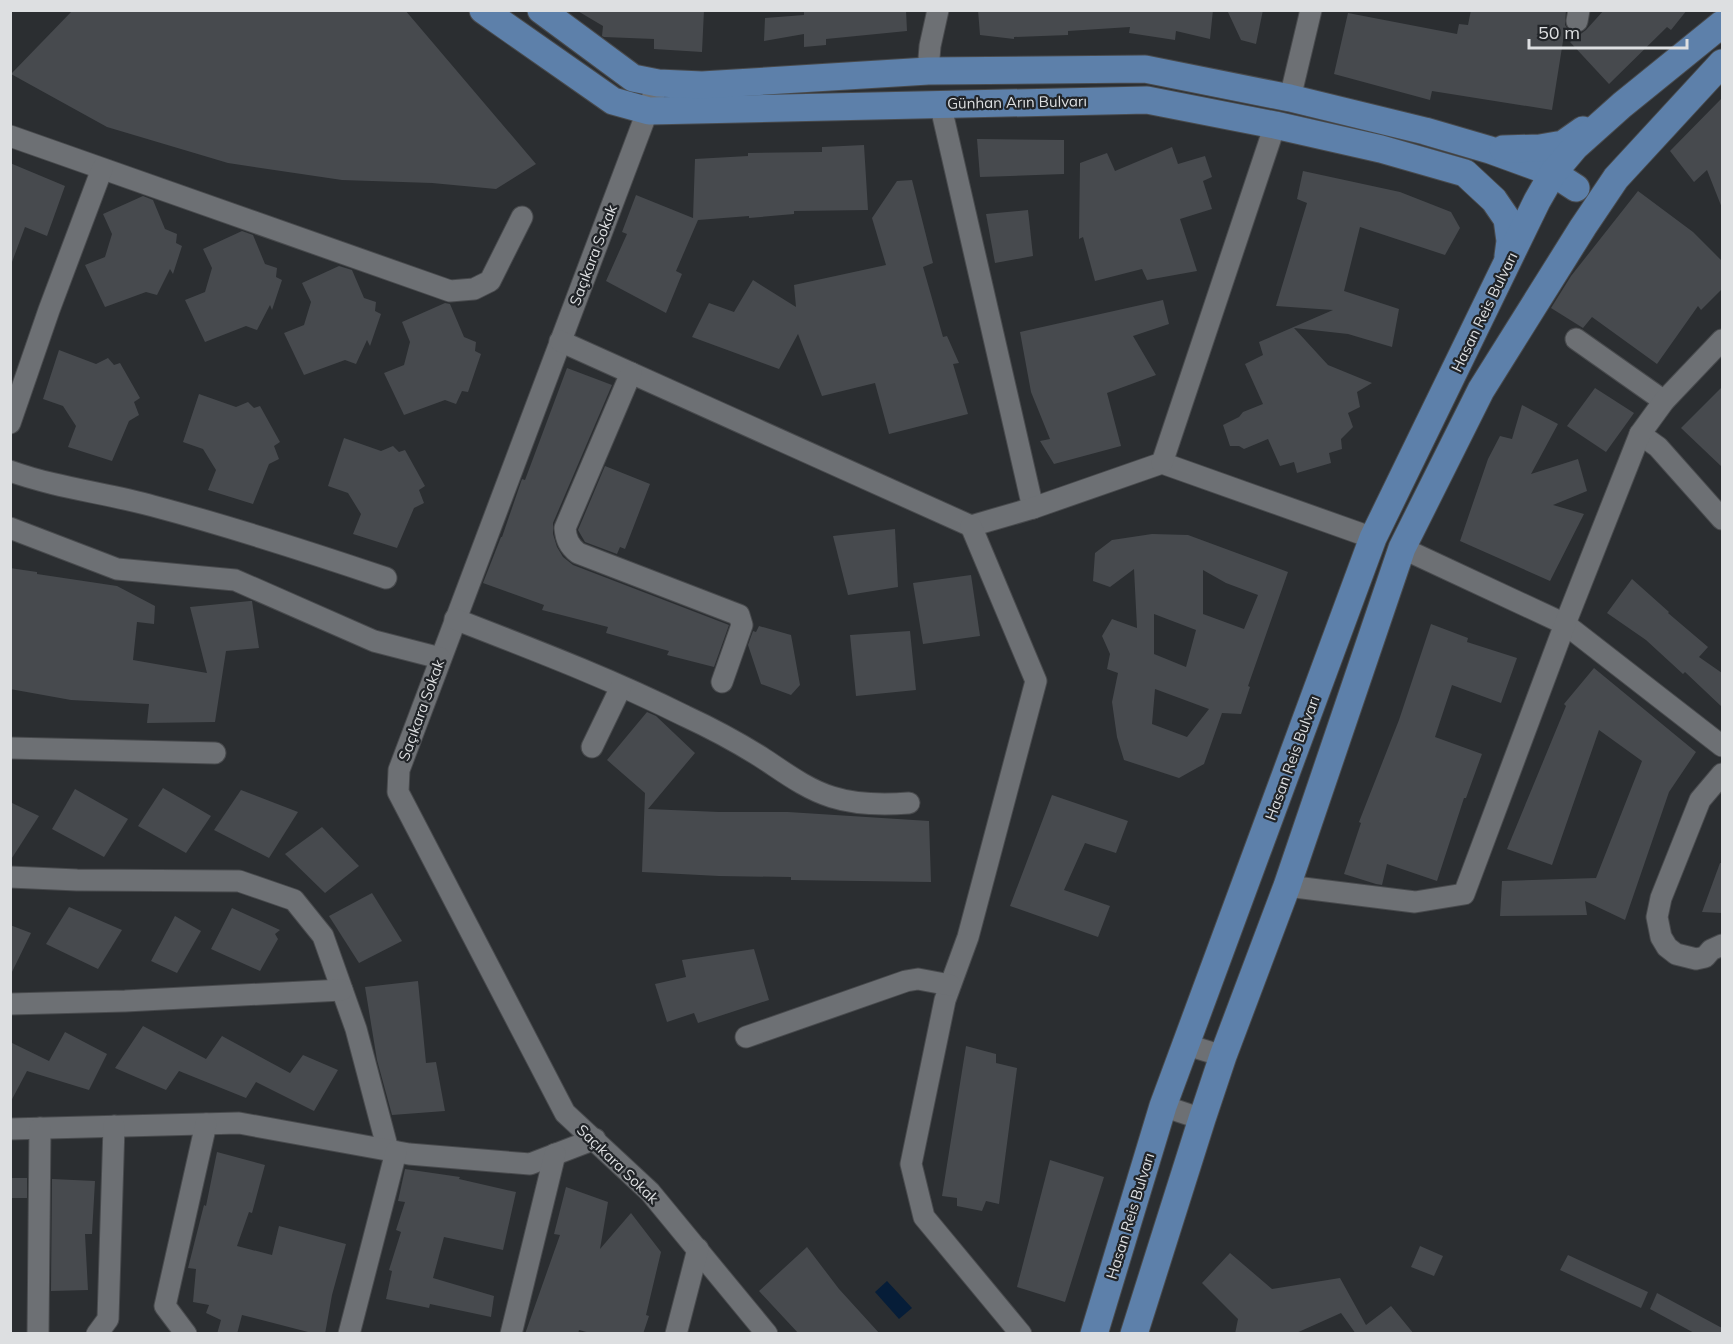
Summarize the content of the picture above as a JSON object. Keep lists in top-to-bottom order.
{
  "streets": {
    "main road": ["Günhan Arın Bulvarı", "Hasan Reis Bulvarı"],
    "street": ["Saçıkara Sokak"]
  },
  "crossings": [
    ["Günhan Arın Bulvarı", "Saçıkara Sokak"],
    ["Günhan Arın Bulvarı", "Hasan Reis Bulvarı"]
  ],
  "scale_bar": "50 m"
}
